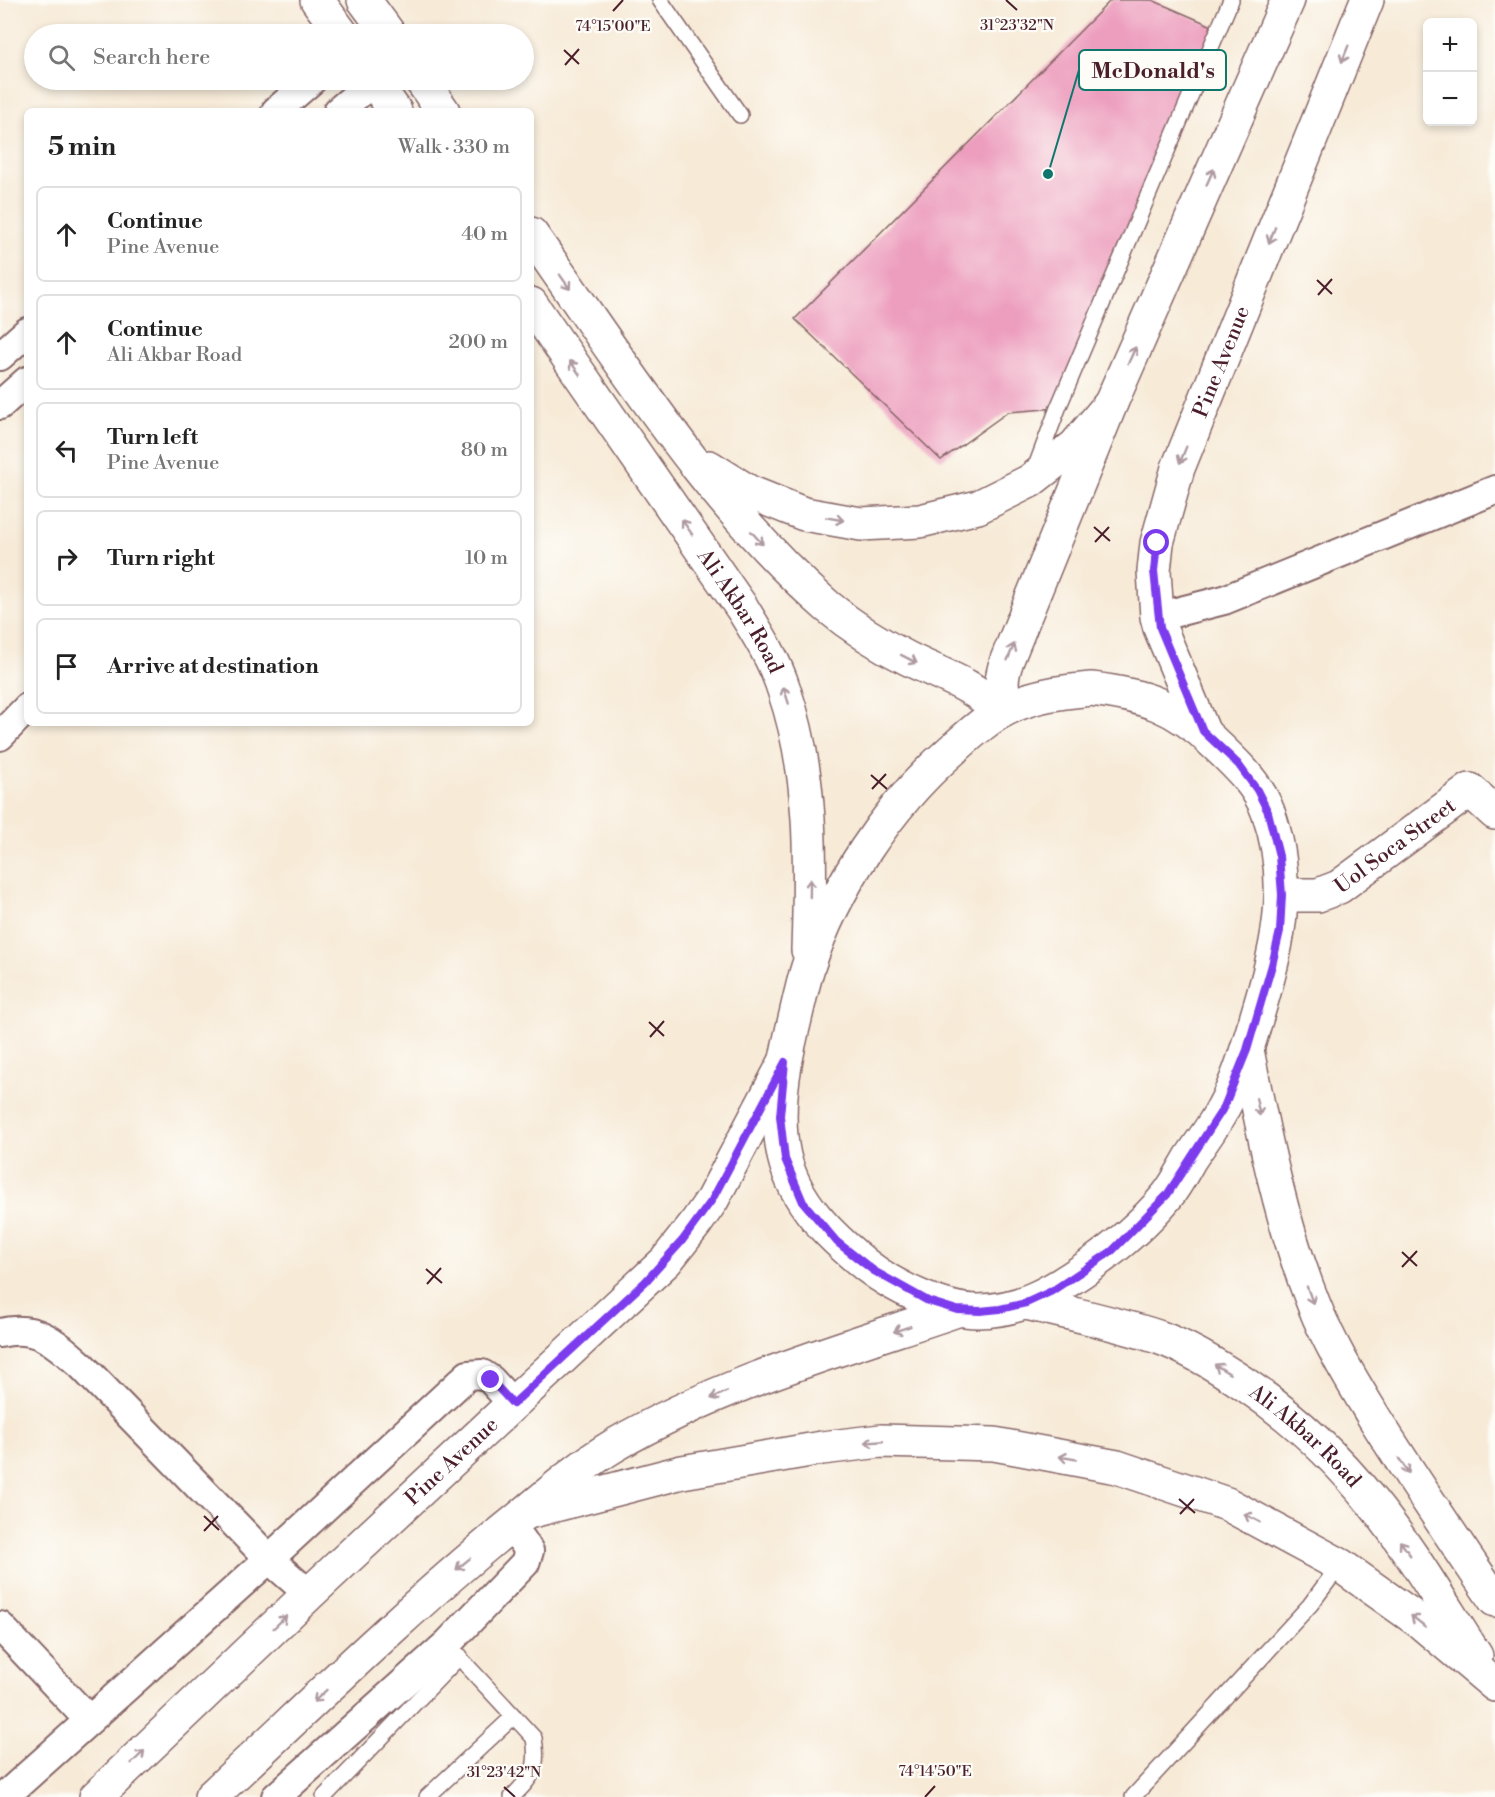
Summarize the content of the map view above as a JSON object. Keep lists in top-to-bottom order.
{
  "streets": {
    "main road": ["Pine Avenue", "Ali Akbar Road", "Uol Soca Street"]
  },
  "crossings": [
    ["Pine Avenue", "Ali Akbar Road"],
    ["Ali Akbar Road", "Uol Soca Street"]
  ],
  "places": ["McDonald's"],
  "page": {
    "map_buttons": ["+", "−"],
    "search": "Search here",
    "heading": ["5 min", "Walk · 330 m"],
    "list": [
      ["Continue", "Pine Avenue", "40 m"],
      ["Continue", "Ali Akbar Road", "200 m"],
      ["Turn left", "Pine Avenue", "80 m"],
      ["Turn right", "10 m"],
      "Arrive at destination"
    ]
  },
  "coordinates": [
    "31°23'32\"N",
    "74°15'00\"E",
    "74°14'50\"E",
    "31°23'42\"N"
  ]
}
